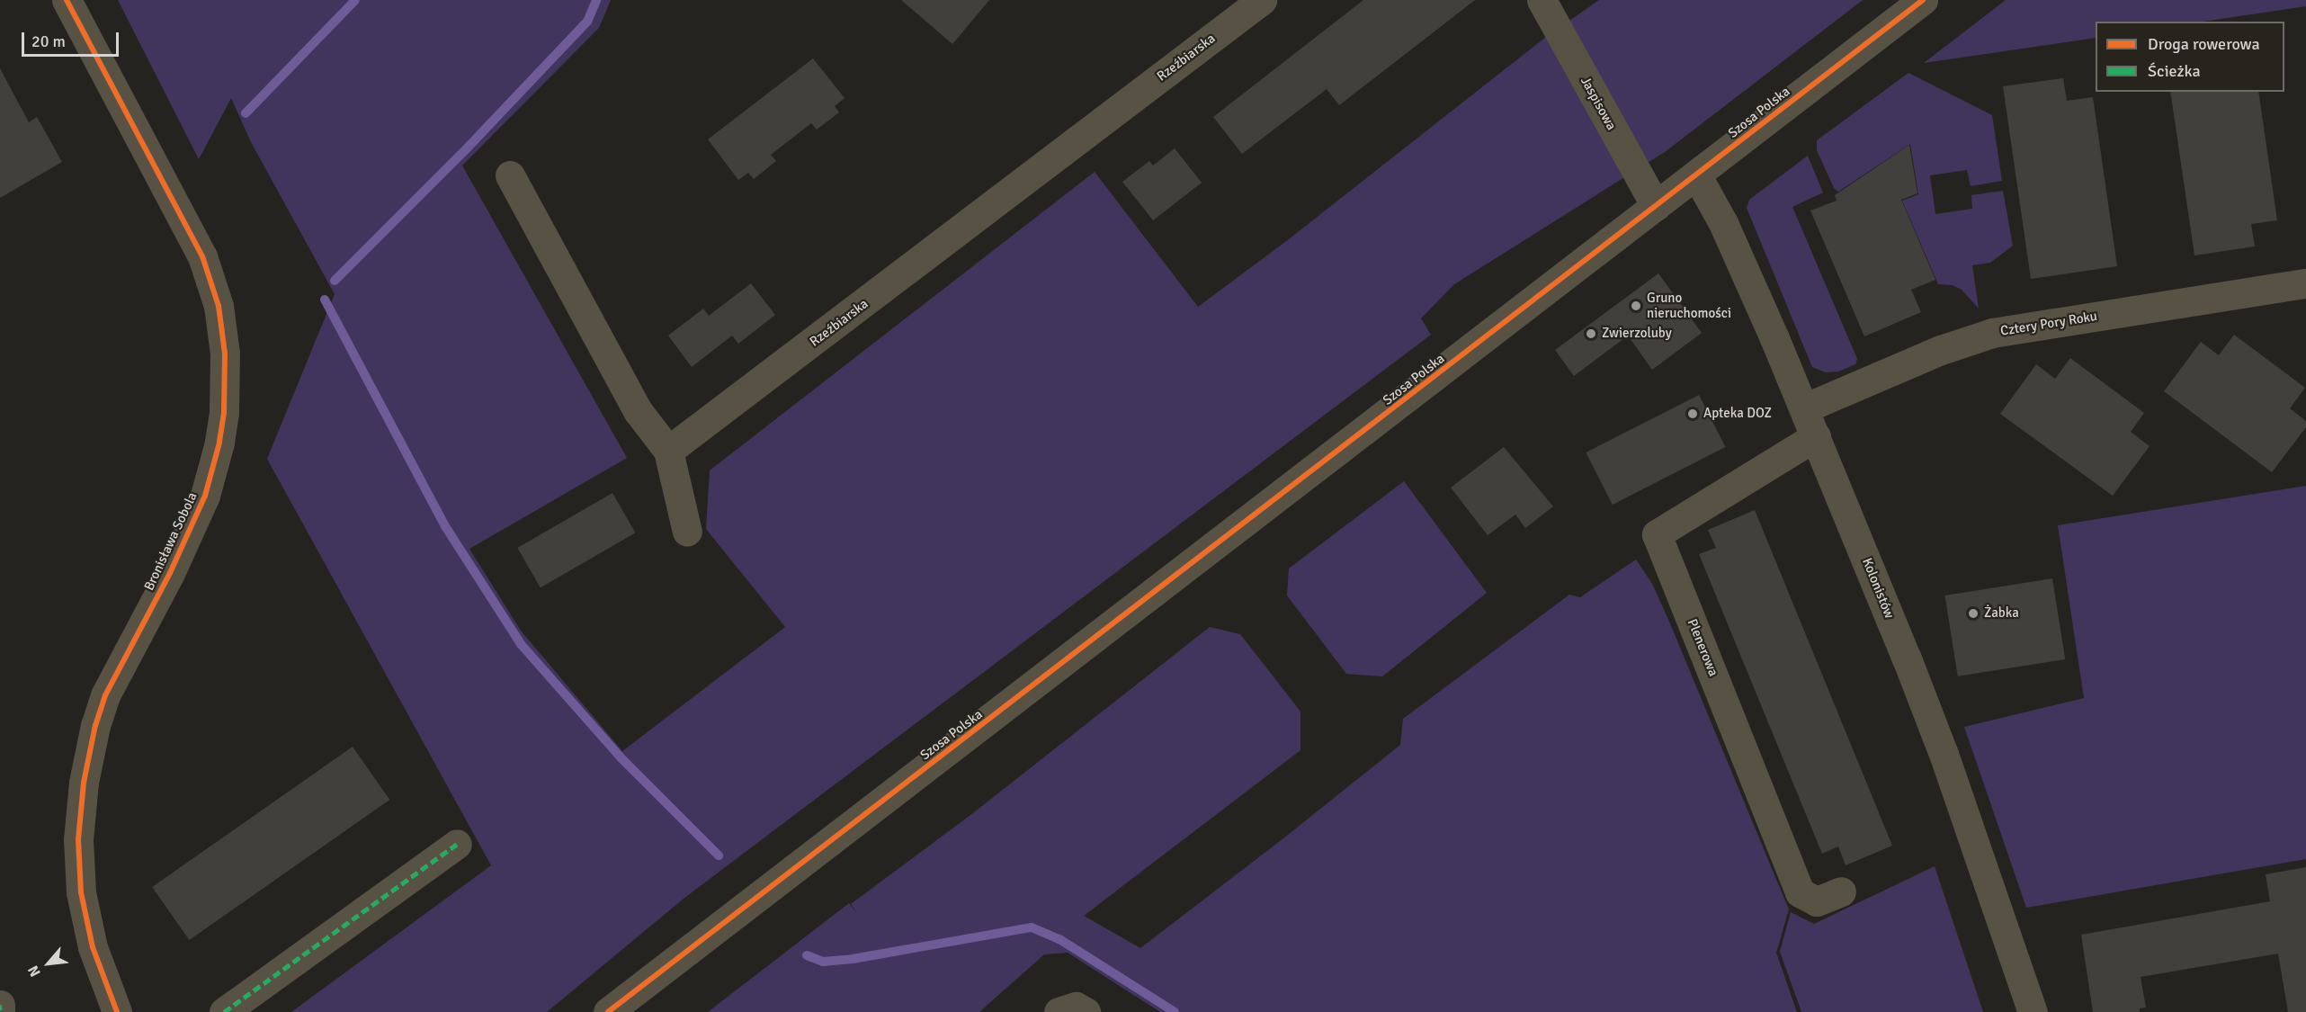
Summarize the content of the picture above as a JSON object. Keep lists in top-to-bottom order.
{
  "streets": {
    "street": [
      "Rzeźbiarska",
      "Jaspisowa",
      "Szosa Polska",
      "Cztery Pory Roku",
      "Bronisława Sobola",
      "Kolonistów",
      "Plenerowa"
    ]
  },
  "crossings": [
    ["Jaspisowa", "Szosa Polska"],
    ["Szosa Polska", "Kolonistów"],
    ["Cztery Pory Roku", "Kolonistów"],
    ["Kolonistów", "Plenerowa"]
  ],
  "places": [
    "Gruno nieruchomości",
    "Zwierzoluby",
    "Apteka DOZ",
    "Żabka"
  ],
  "legend": ["Droga rowerowa", "Ścieżka"],
  "scale_bar": "20 m",
  "north": "bottom left"
}
